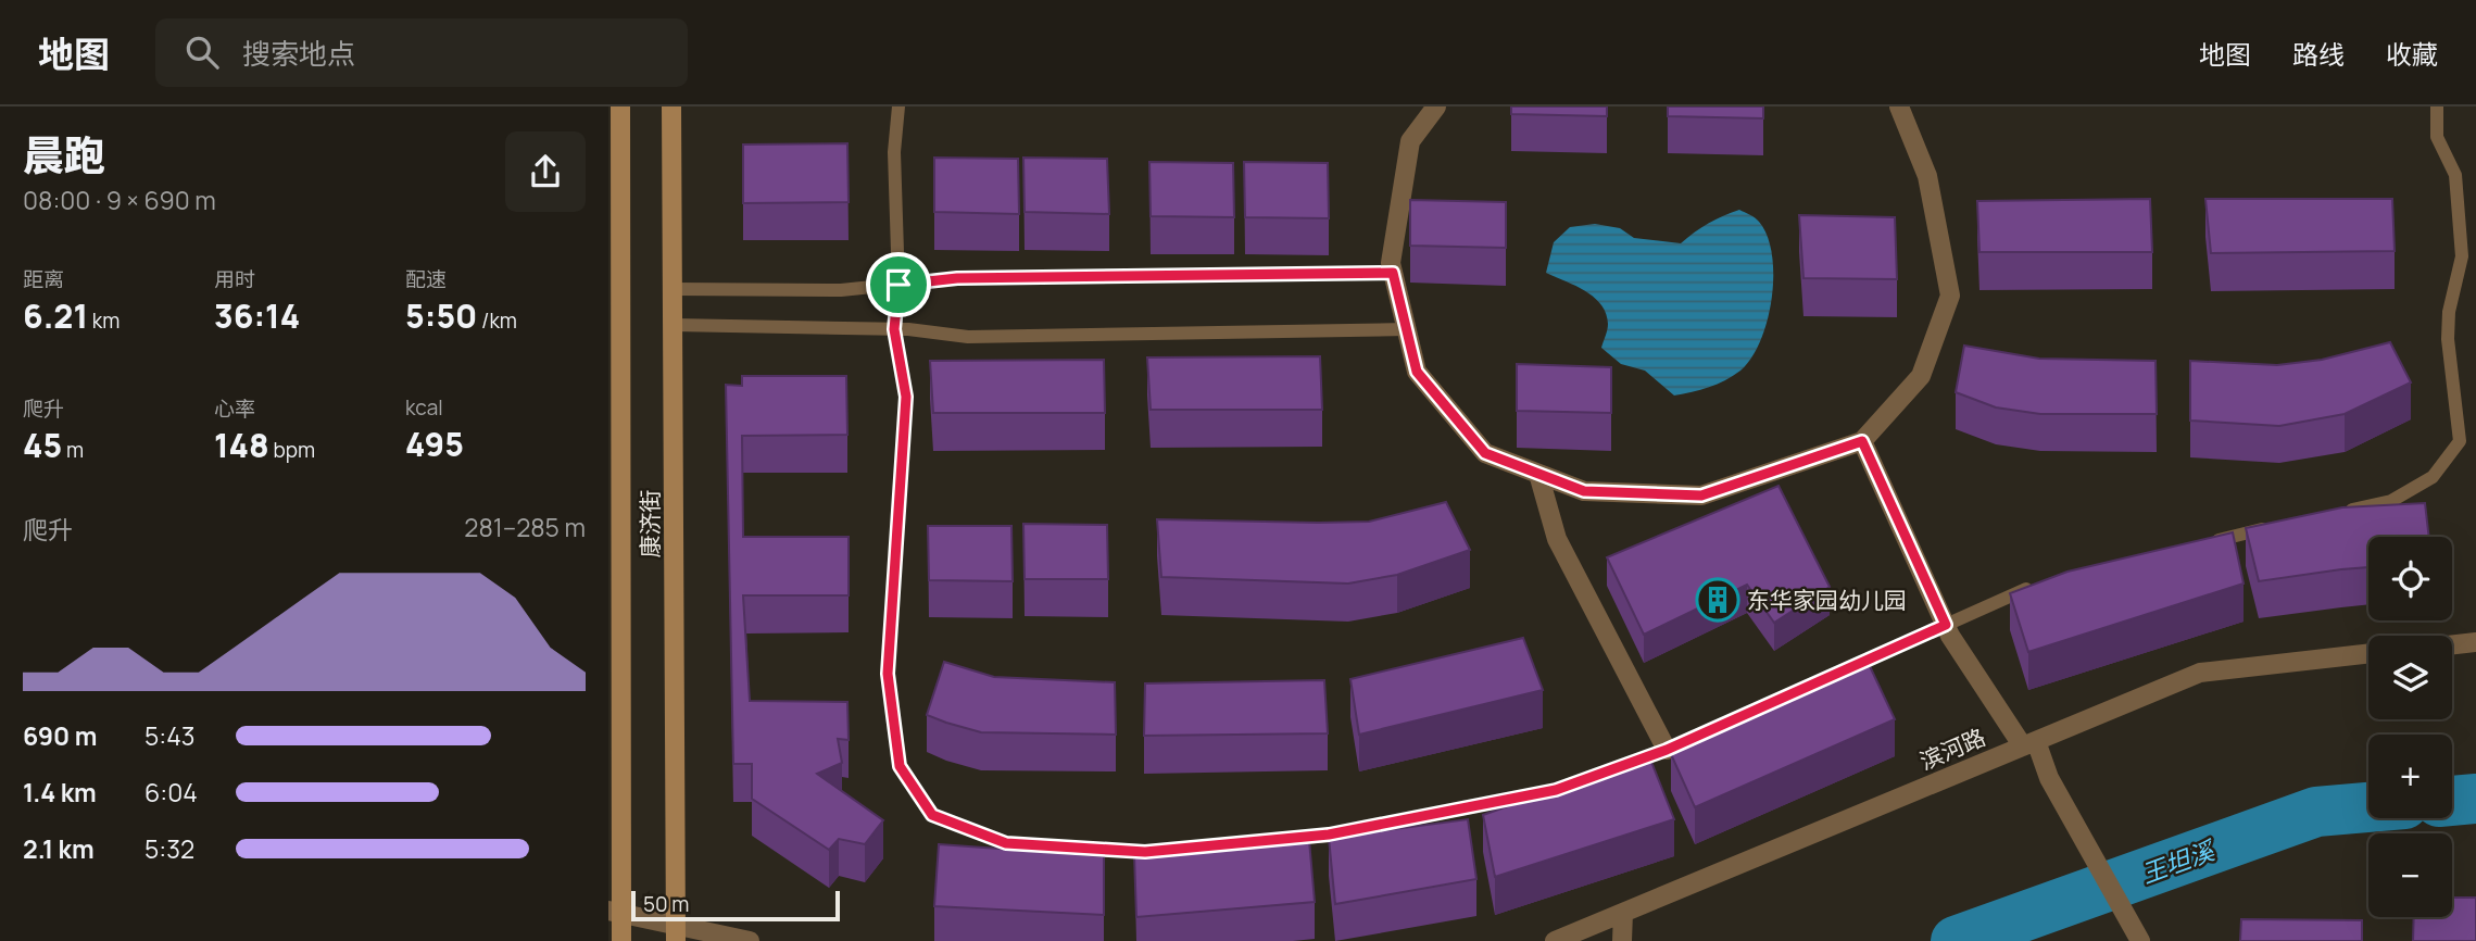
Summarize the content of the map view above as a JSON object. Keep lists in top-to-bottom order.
{
  "streets": {
    "main road": ["康济街"],
    "street": ["滨河路"]
  },
  "water": ["王坦溪"],
  "places": {
    "building": ["东华家园幼儿园"]
  },
  "scale_bar": "50 m",
  "page": {
    "header": "地图",
    "search": "搜索地点",
    "nav": ["地图", "路线", "收藏"],
    "heading": ["晨跑", "08:00 · 9 × 690 m"],
    "stats": [
      ["距离", "6.21 km"],
      ["用时", "36:14"],
      ["配速", "5:50 /km"],
      ["爬升", "45 m"],
      ["心率", "148 bpm"],
      ["kcal", "495"]
    ],
    "chart": ["爬升", "281–285 m"],
    "map_buttons": ["+", "−"],
    "list": [
      {
        "name": "690 m",
        "note": "5:43"
      },
      {
        "name": "1.4 km",
        "note": "6:04"
      },
      {
        "name": "2.1 km",
        "note": "5:32"
      }
    ],
    "scale": "50 m"
  }
}
